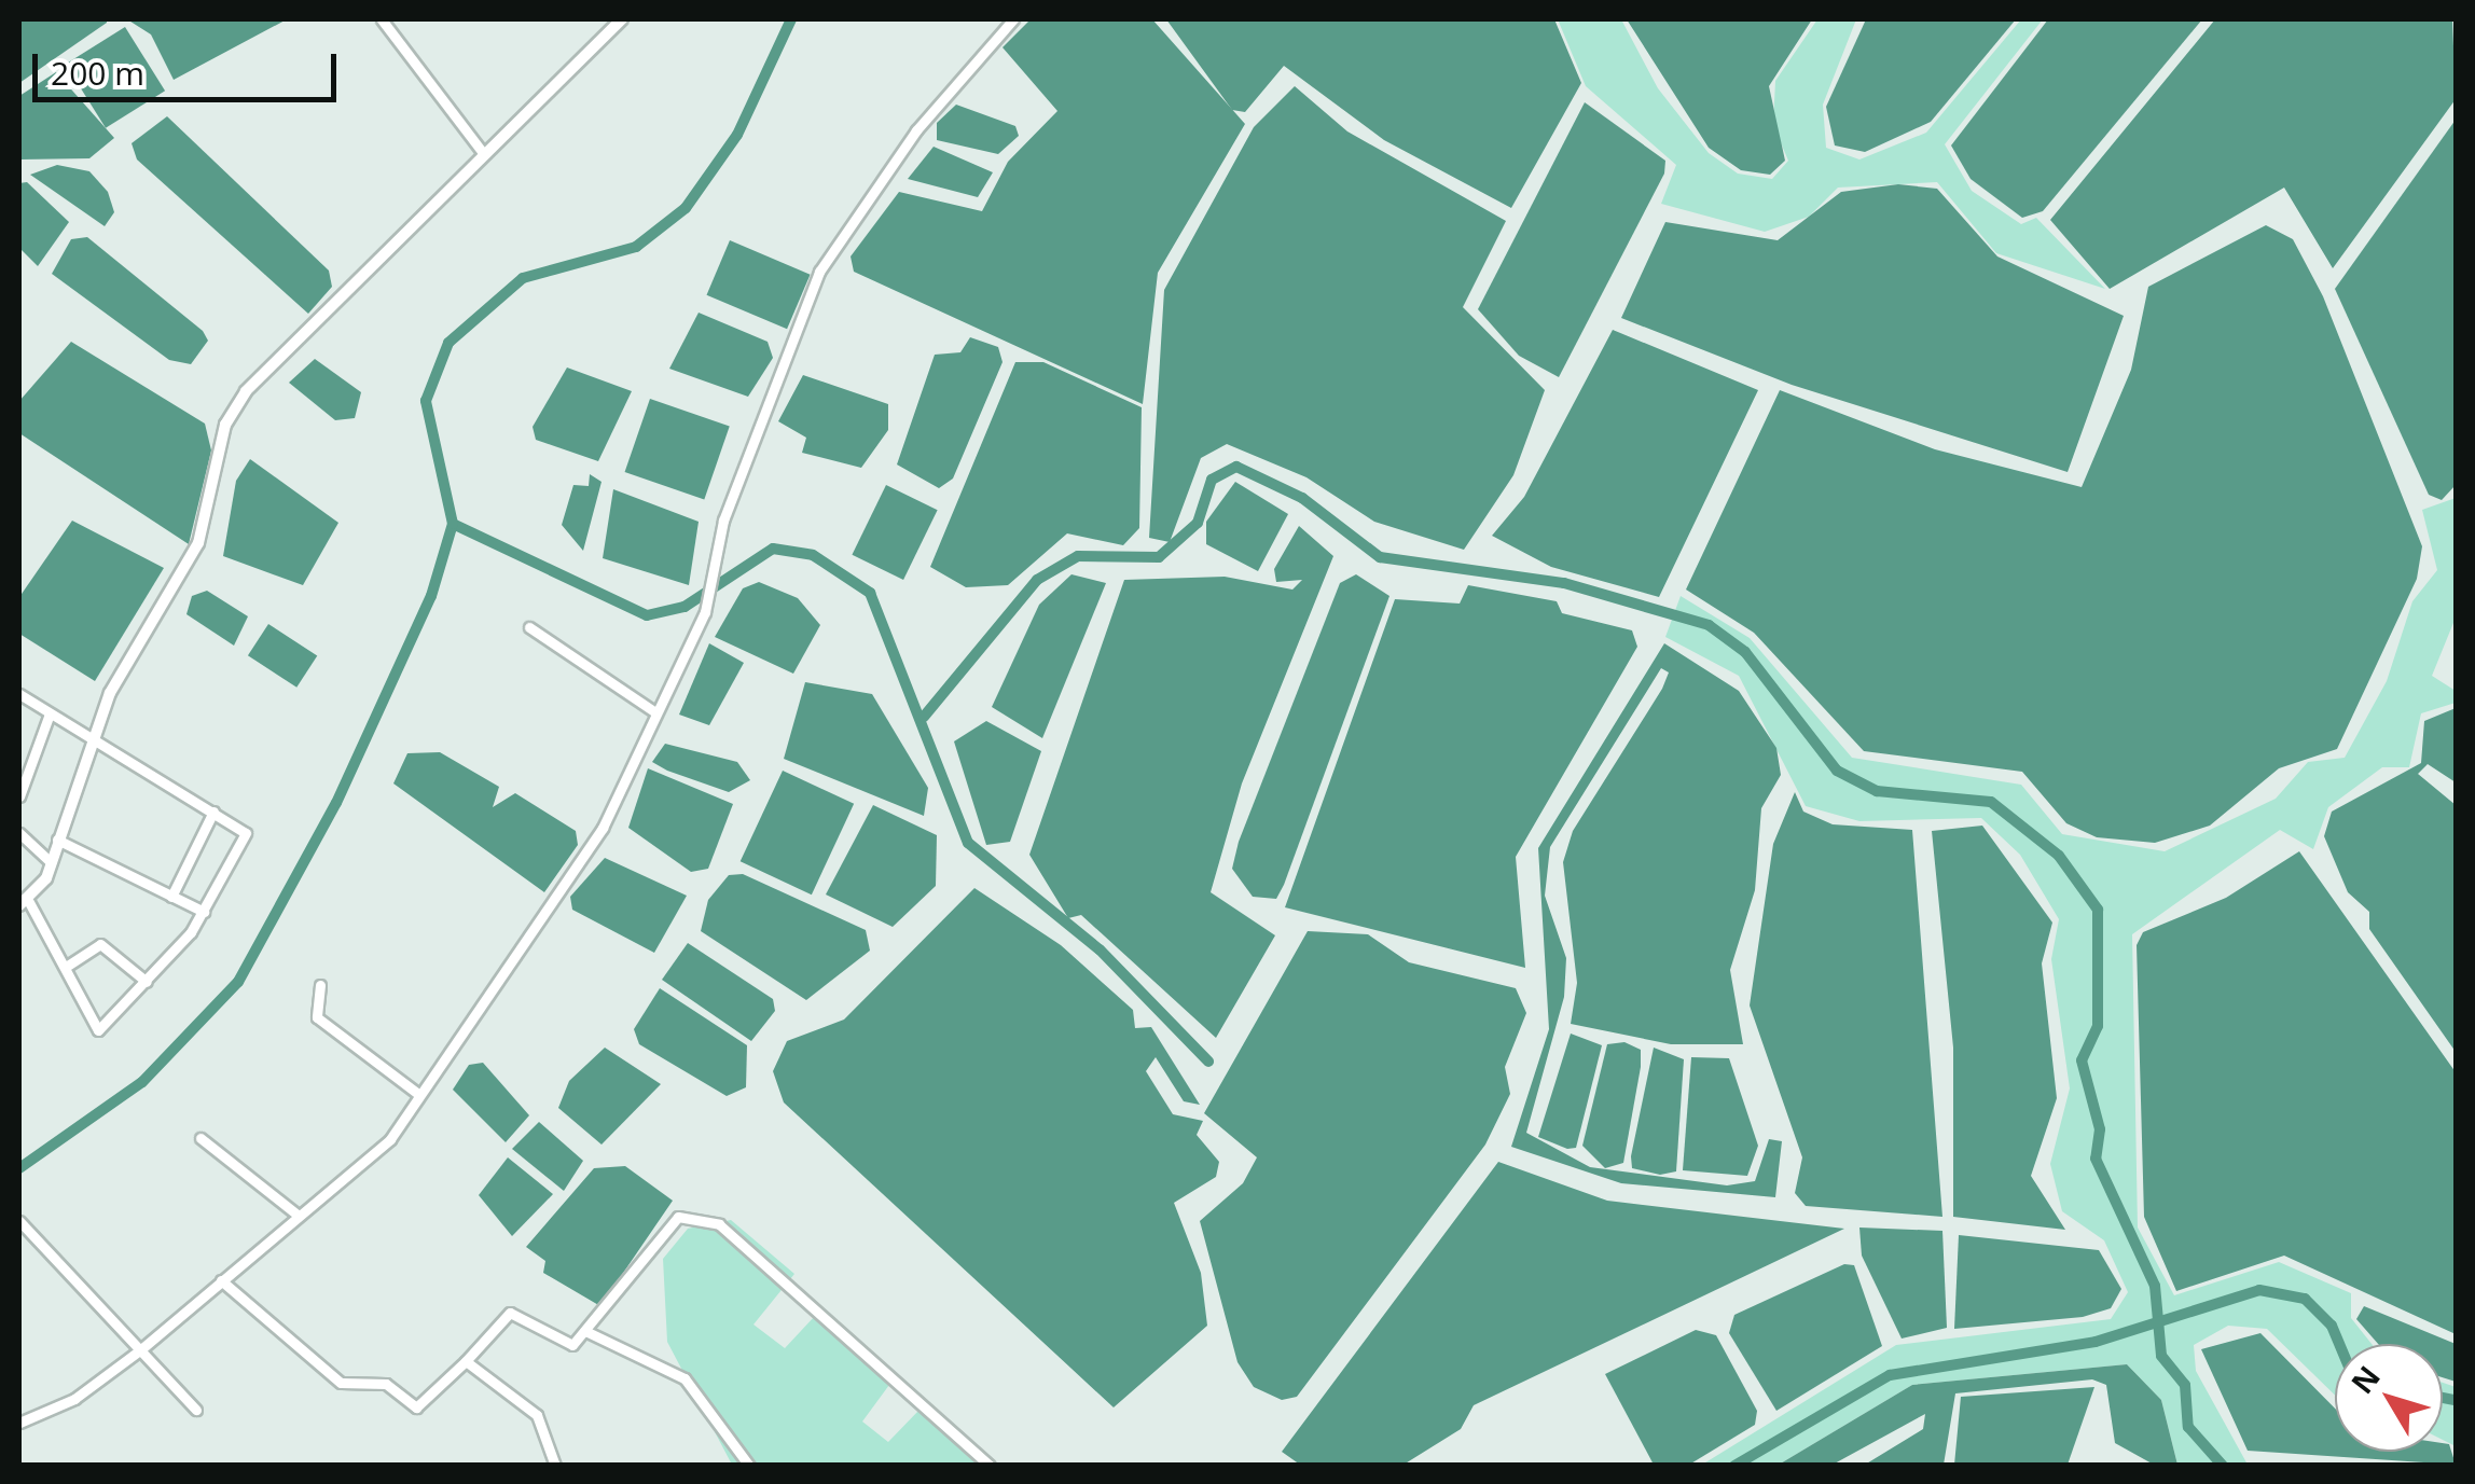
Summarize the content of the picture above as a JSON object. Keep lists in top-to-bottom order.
{
  "scale_bar": "200 m",
  "north": "top left"
}
